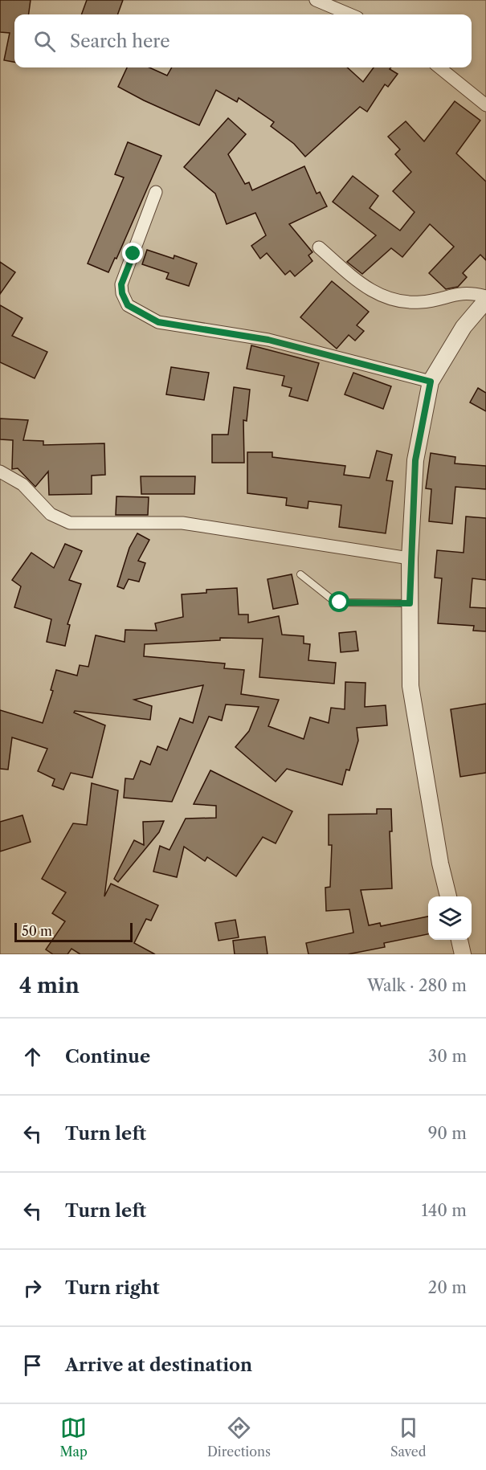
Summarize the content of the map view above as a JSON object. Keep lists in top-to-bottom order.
{
  "scale_bar": "50 m",
  "page": {
    "search": "Search here",
    "scale": "50 m",
    "heading": ["4 min", "Walk · 280 m"],
    "list": [
      ["Continue", "30 m"],
      ["Turn left", "90 m"],
      ["Turn left", "140 m"],
      ["Turn right", "20 m"],
      "Arrive at destination"
    ],
    "nav": ["Map", "Directions", "Saved"]
  }
}
